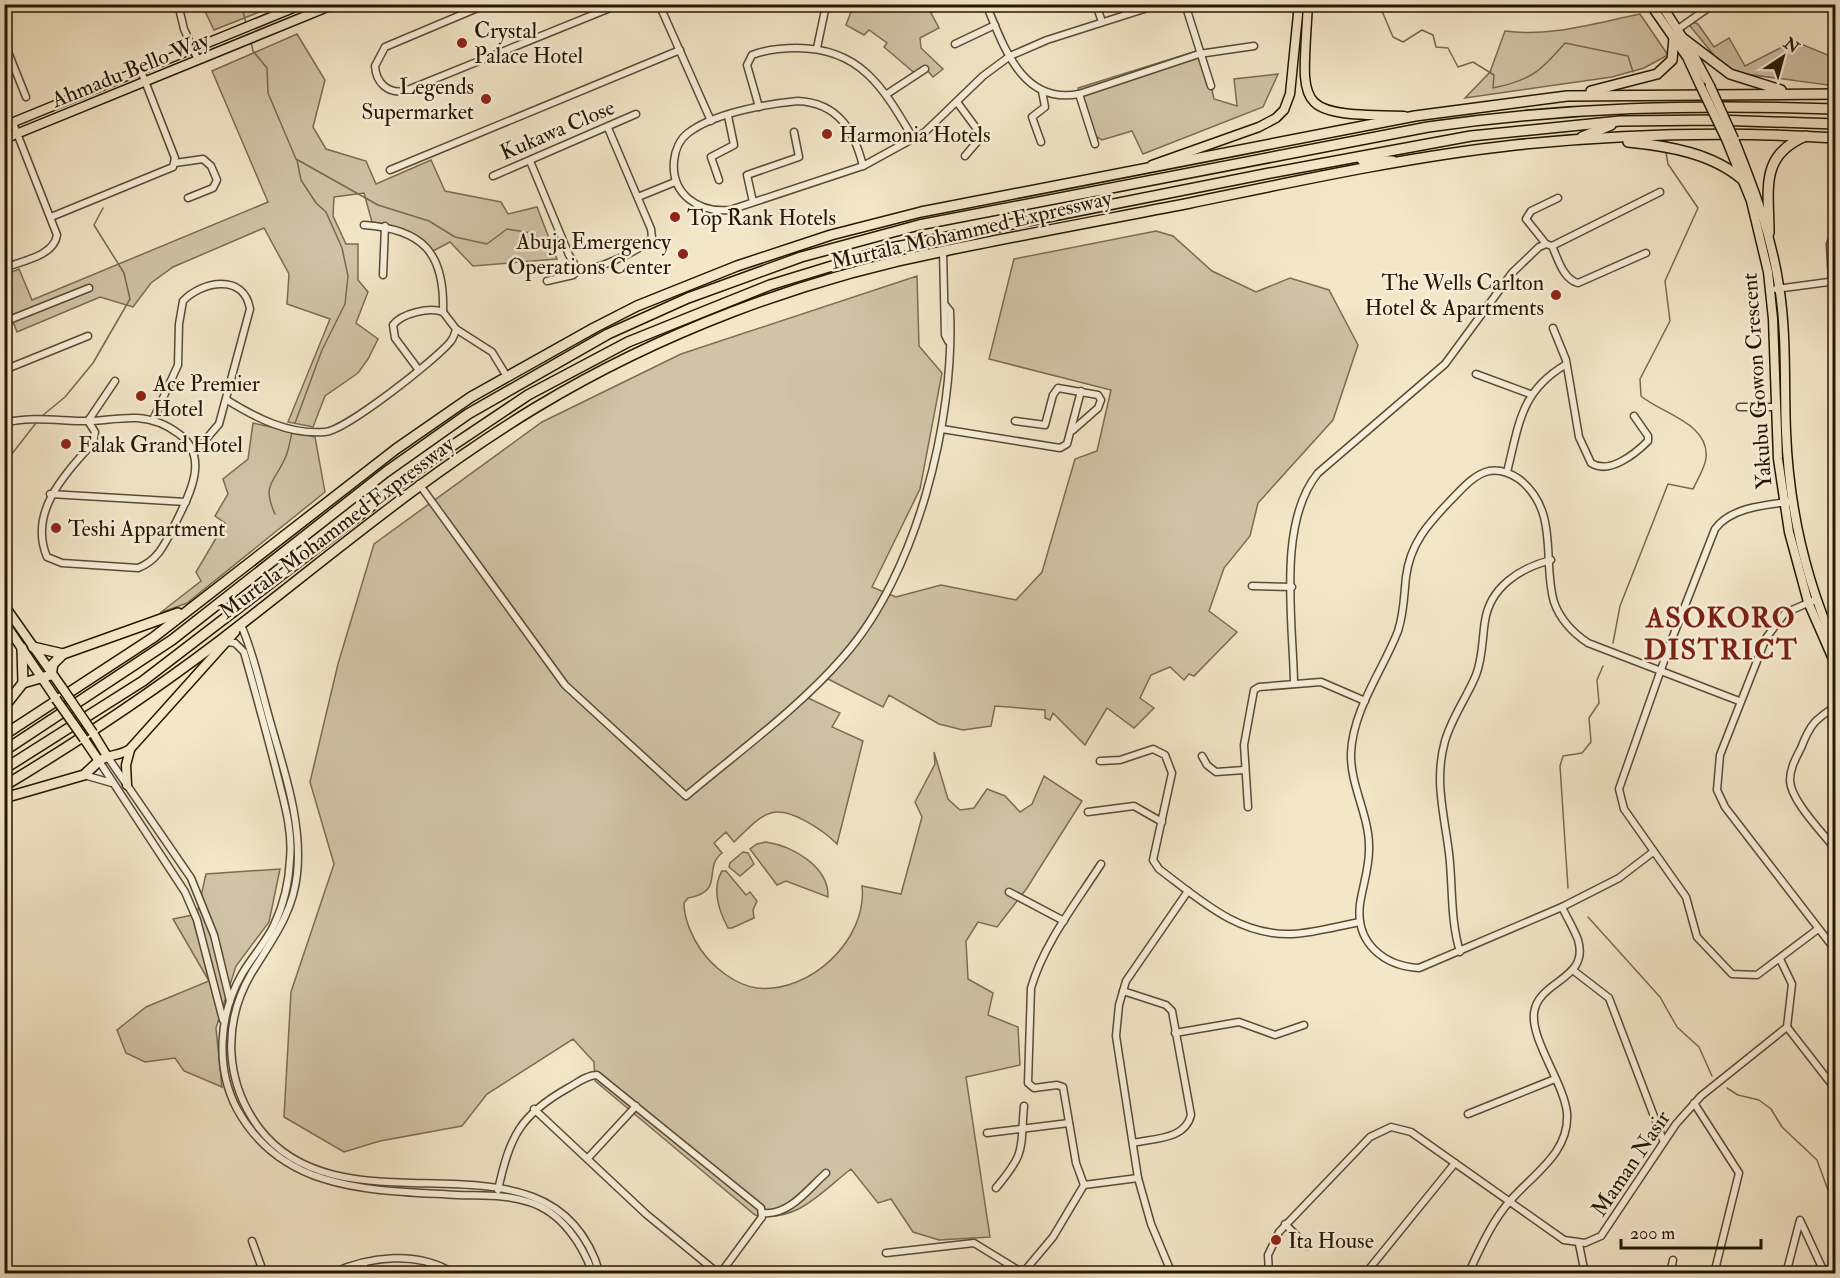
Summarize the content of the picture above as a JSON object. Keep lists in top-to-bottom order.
{
  "streets": {
    "highway": ["Murtala Mohammed Expressway"],
    "main road": ["Ahmadu Bello Way", "Yakubu Gowon Crescent"],
    "street": ["Kukawa Close", "Maman Nasir"]
  },
  "districts": ["ASOKORO DISTRICT"],
  "places": [
    "Crystal Palace Hotel",
    "Legends Supermarket",
    "Harmonia Hotels",
    "Top Rank Hotels",
    "Abuja Emergency Operations Center",
    "The Wells Carlton Hotel & Apartments",
    "Ace Premier Hotel",
    "Falak Grand Hotel",
    "Teshi Appartment",
    "Ita House"
  ],
  "scale_bar": "200 m",
  "north": "top right"
}
